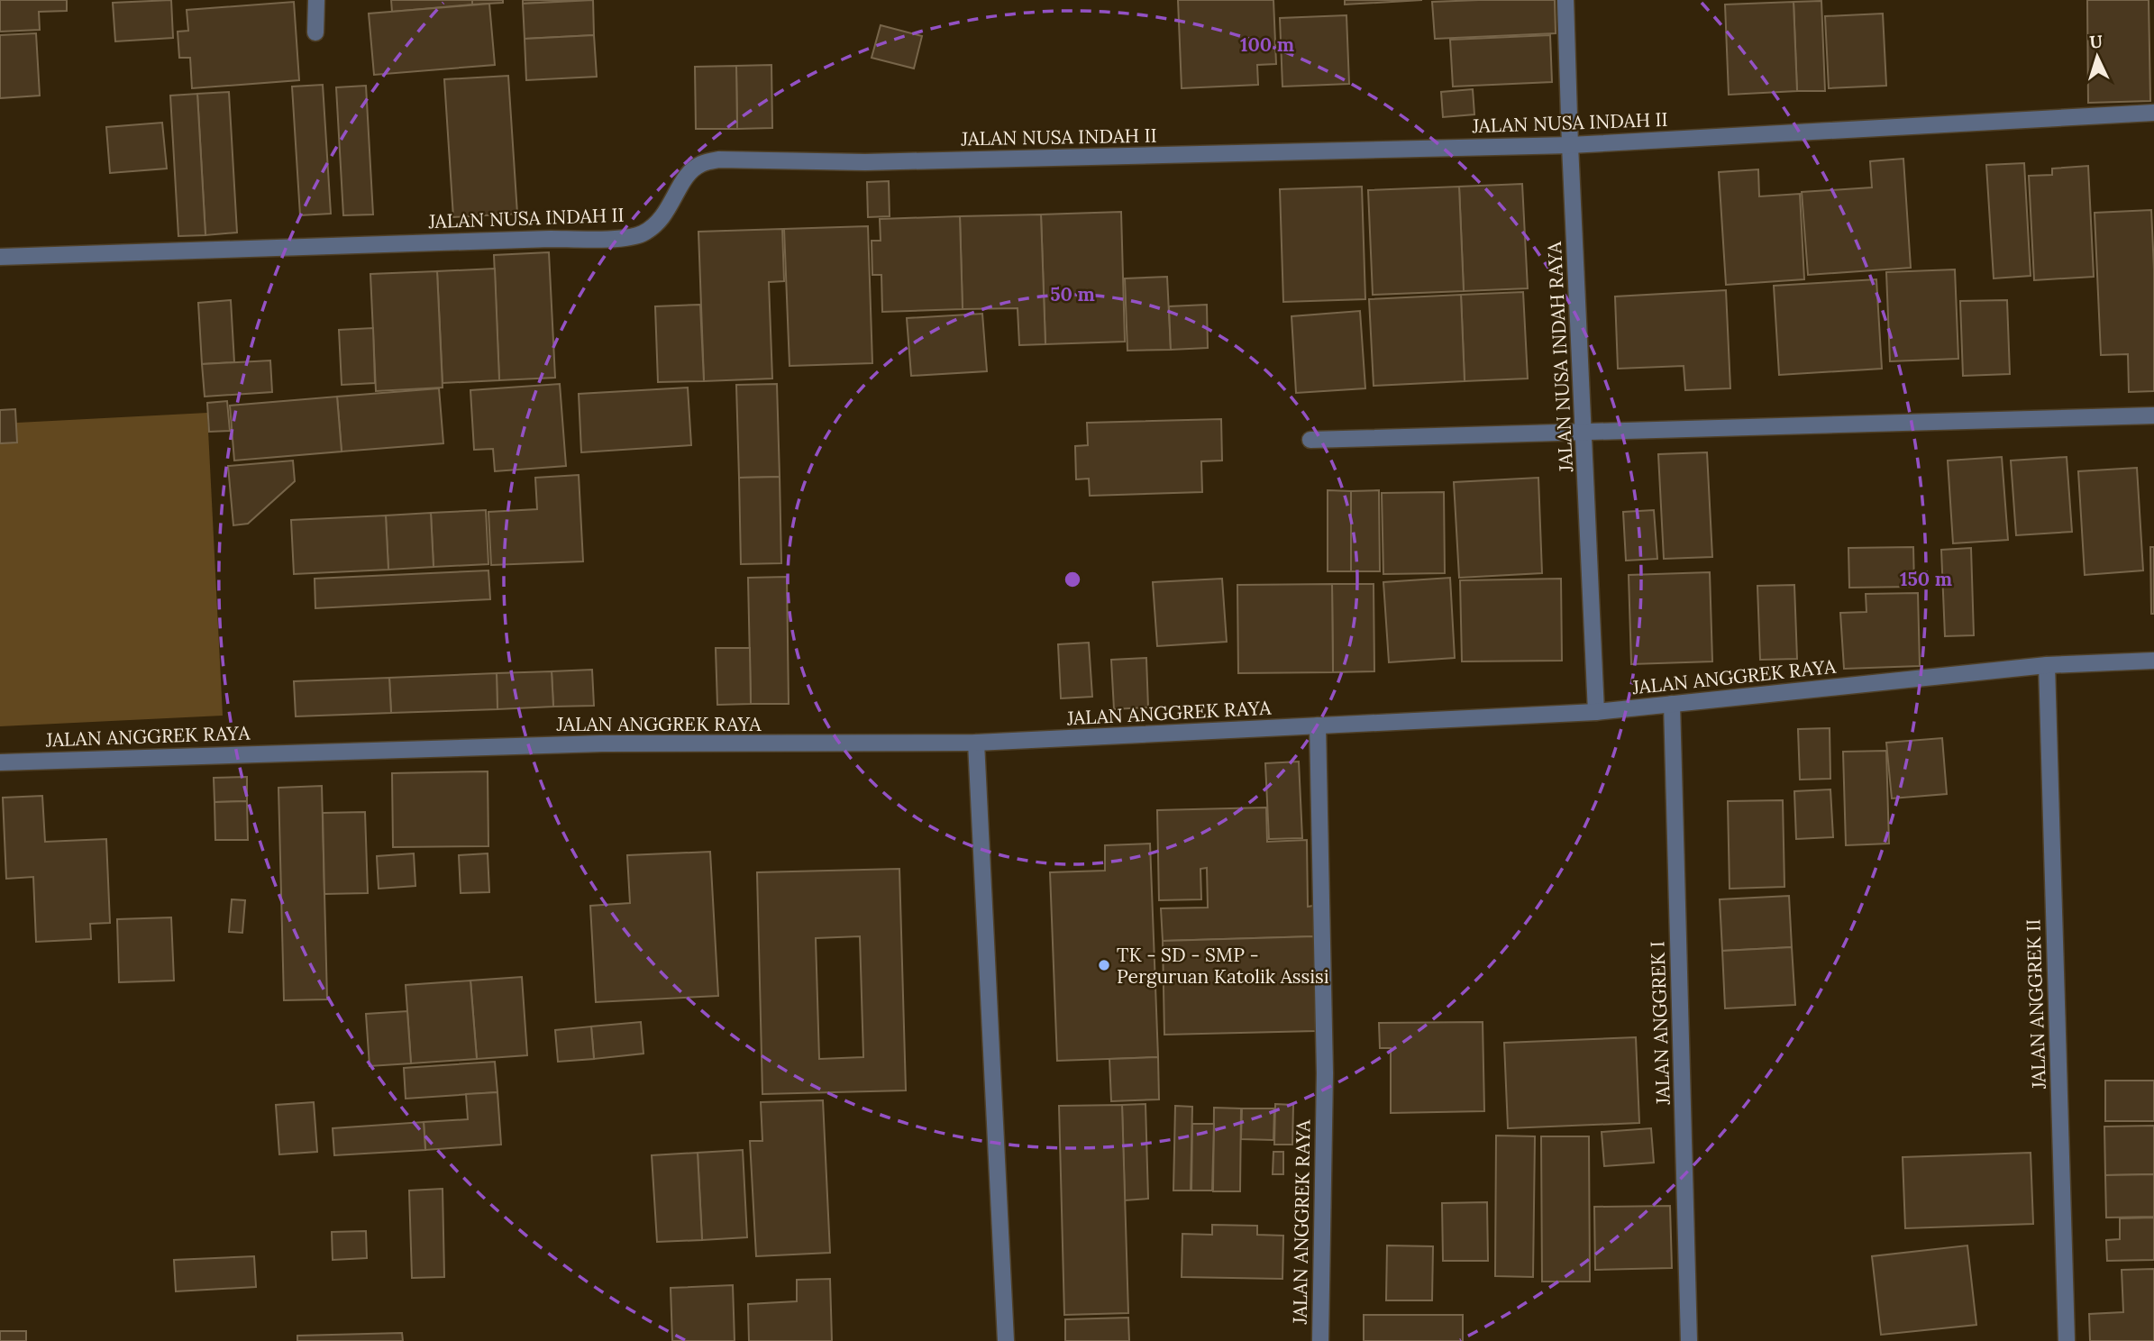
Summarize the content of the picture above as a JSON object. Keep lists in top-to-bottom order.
{
  "streets": {
    "street": [
      "JALAN NUSA INDAH II",
      "JALAN NUSA INDAH RAYA",
      "JALAN ANGGREK RAYA",
      "JALAN ANGGREK II",
      "JALAN ANGGREK I"
    ]
  },
  "crossings": [
    ["JALAN NUSA INDAH II", "JALAN NUSA INDAH RAYA"],
    ["JALAN NUSA INDAH RAYA", "JALAN ANGGREK RAYA"],
    ["JALAN ANGGREK RAYA", "JALAN ANGGREK II"],
    ["JALAN ANGGREK RAYA", "JALAN ANGGREK I"]
  ],
  "places": ["TK - SD - SMP - Perguruan Katolik Assisi"],
  "north": "top",
  "rings": ["100 m", "50 m", "150 m"]
}
